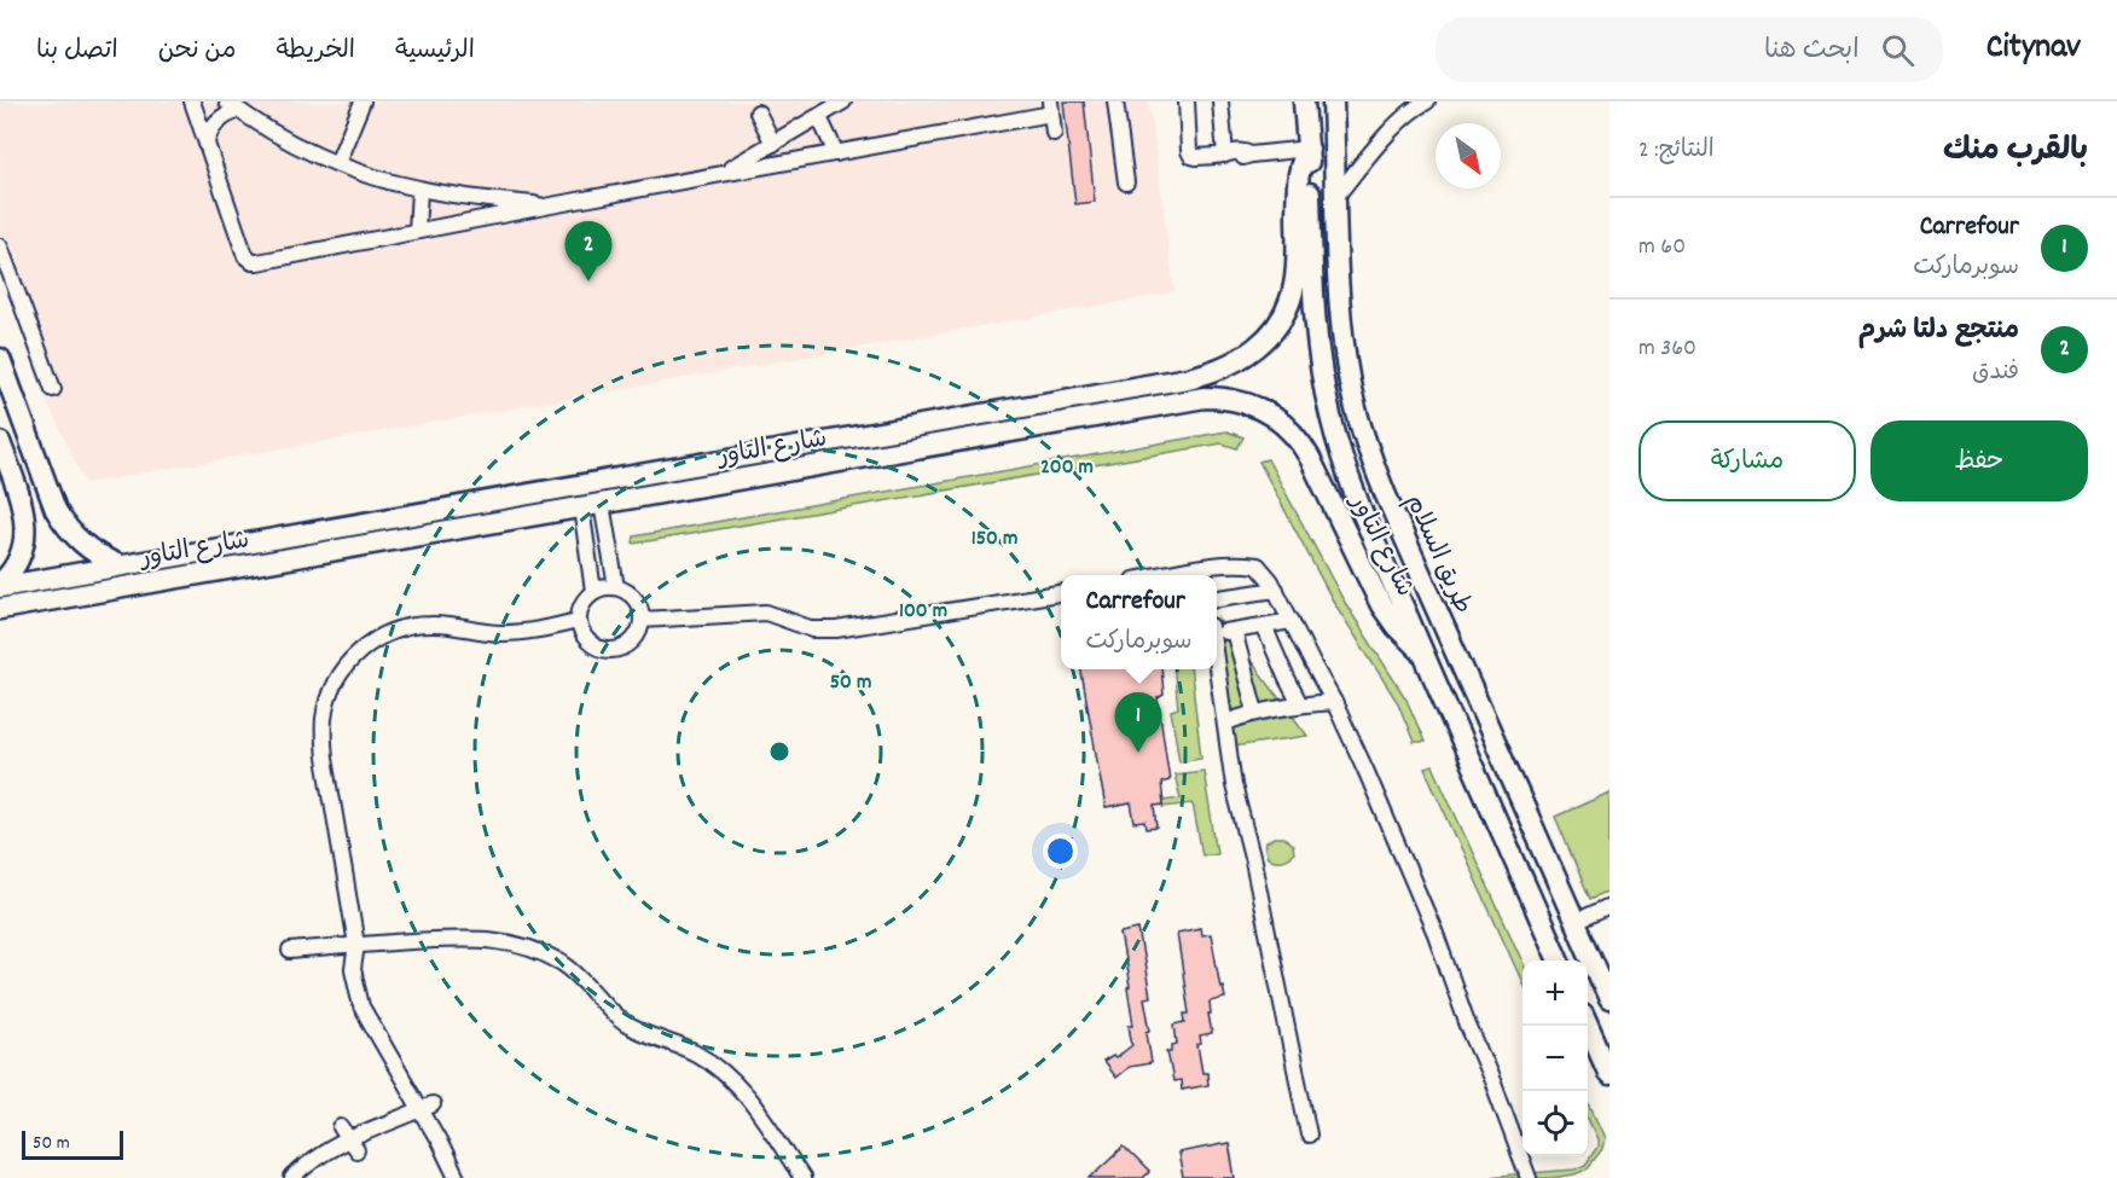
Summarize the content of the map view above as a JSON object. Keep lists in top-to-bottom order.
{
  "streets": {
    "main road": ["شارع التاور", "طريق السلام"]
  },
  "scale_bar": "50 m",
  "north": "bottom right",
  "page": {
    "header": "Citynav",
    "search": "ابحث هنا",
    "nav": [
      "الرئيسية",
      "الخريطة",
      "من نحن",
      "اتصل بنا"
    ],
    "heading": ["بالقرب منك", "النتائج: 2"],
    "list": [
      {
        "mark": "1",
        "name": "Carrefour",
        "note": "سوبرماركت",
        "value": "60 m"
      },
      {
        "mark": "2",
        "name": "منتجع دلتا شرم",
        "note": "فندق",
        "value": "360 m"
      }
    ],
    "pins": ["2", "1"],
    "buttons": ["حفظ", "مشاركة"],
    "popup": ["Carrefour", "سوبرماركت"],
    "map_buttons": ["+", "−"],
    "scale": "50 m"
  },
  "rings": [
    "200 m",
    "150 m",
    "100 m",
    "50 m"
  ]
}
